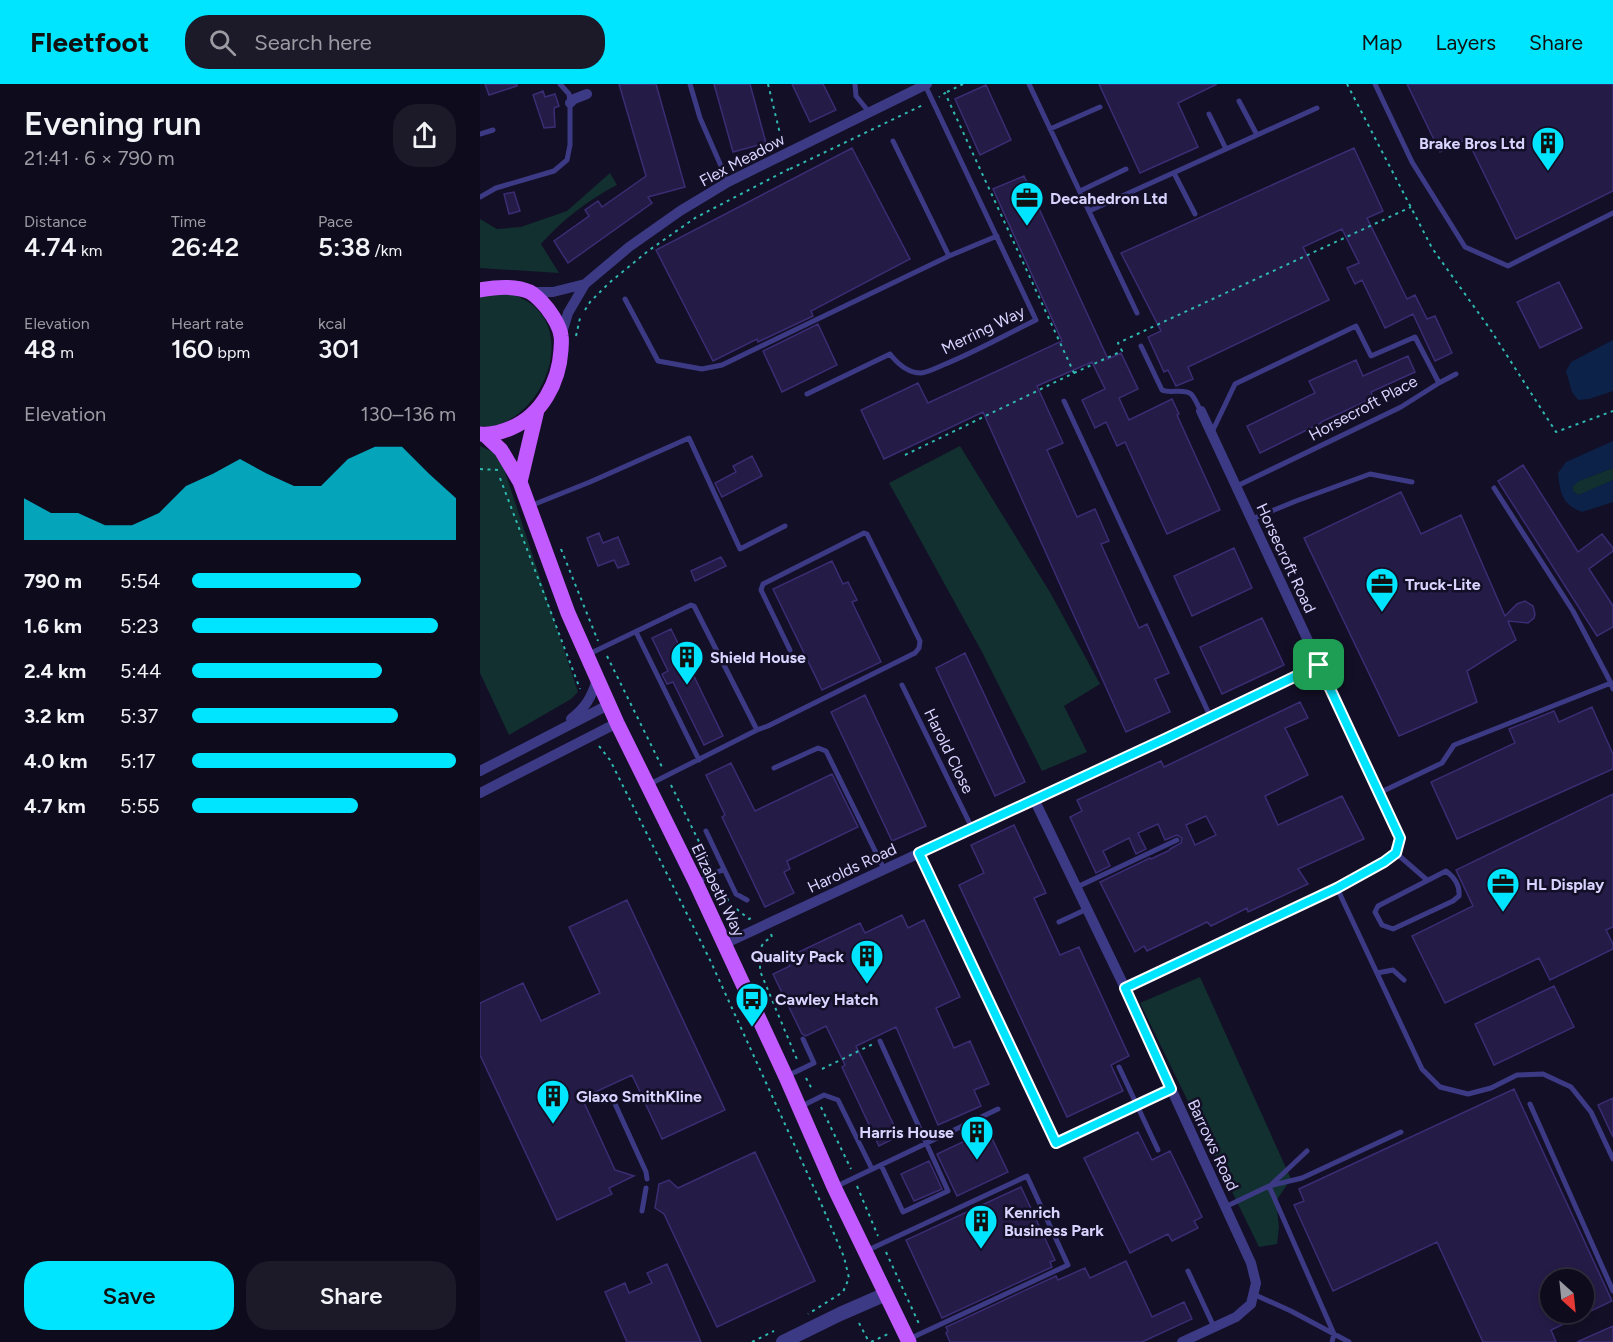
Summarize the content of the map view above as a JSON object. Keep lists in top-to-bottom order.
{
  "streets": {
    "main road": ["Elizabeth Way"],
    "street": [
      "Flex Meadow",
      "Horsecroft Road",
      "Harolds Road",
      "Barrows Road"
    ],
    "lane": ["Merring Way", "Horsecroft Place", "Harold Close"]
  },
  "crossings": [
    ["Flex Meadow", "Merring Way"],
    ["Horsecroft Place", "Horsecroft Road"],
    ["Horsecroft Road", "Harolds Road"],
    ["Harold Close", "Harolds Road"],
    ["Harolds Road", "Elizabeth Way"],
    ["Harolds Road", "Barrows Road"]
  ],
  "places": {
    "building": [
      "Brake Bros Ltd",
      "Shield House",
      "Quality Pack",
      "Glaxo SmithKline",
      "Harris House",
      "Kenrich Business Park"
    ],
    "office": ["Decahedron Ltd", "Truck-Lite", "HL Display"],
    "bus stop": ["Cawley Hatch"]
  },
  "north": "bottom right",
  "page": {
    "header": "Fleetfoot",
    "search": "Search here",
    "nav": ["Map", "Layers", "Share"],
    "heading": ["Evening run", "21:41 · 6 × 790 m"],
    "stats": [
      ["Distance", "4.74 km"],
      ["Time", "26:42"],
      ["Pace", "5:38 /km"],
      ["Elevation", "48 m"],
      ["Heart rate", "160 bpm"],
      ["kcal", "301"]
    ],
    "chart": ["Elevation", "130–136 m"],
    "list": [
      {
        "name": "790 m",
        "note": "5:54"
      },
      {
        "name": "1.6 km",
        "note": "5:23"
      },
      {
        "name": "2.4 km",
        "note": "5:44"
      },
      {
        "name": "3.2 km",
        "note": "5:37"
      },
      {
        "name": "4.0 km",
        "note": "5:17"
      },
      {
        "name": "4.7 km",
        "note": "5:55"
      }
    ],
    "buttons": ["Save", "Share"]
  }
}
